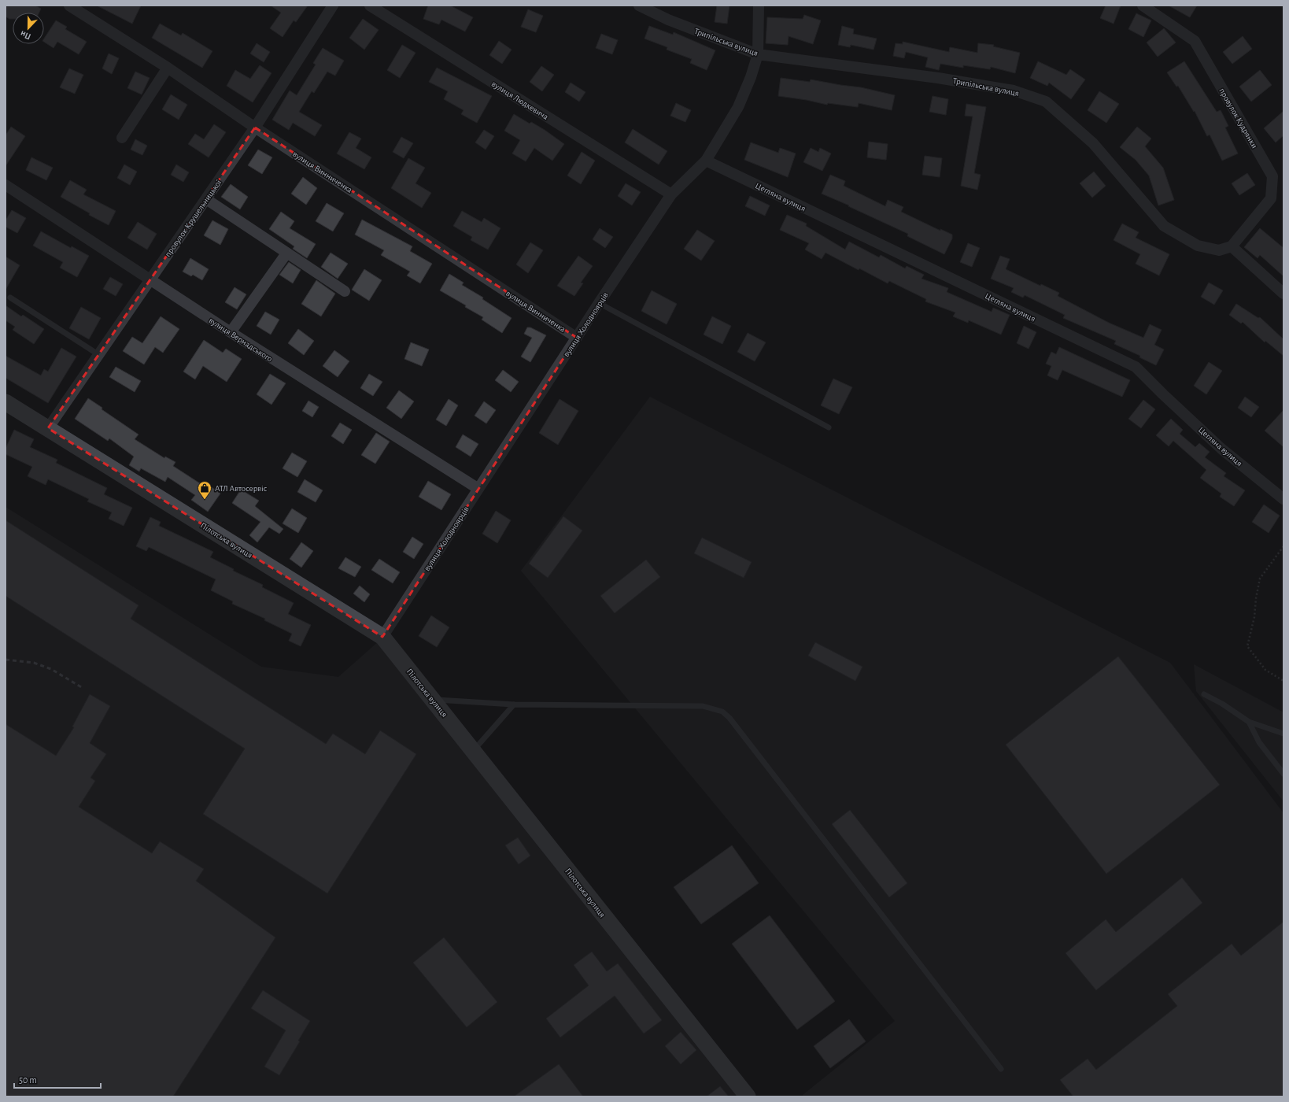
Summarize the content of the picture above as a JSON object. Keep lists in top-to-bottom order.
{
  "streets": {
    "street": [
      "Трипільська вулиця",
      "вулиця Людкевича",
      "провулок Кудрянки",
      "вулиця Винниченка",
      "Цегляна вулиця",
      "провулок Крушельницької",
      "вулиця Холодноярців",
      "вулиця Вернадського",
      "Пілотська вулиця"
    ]
  },
  "crossings": [
    ["Трипільська вулиця", "провулок Кудрянки"],
    ["Трипільська вулиця", "вулиця Холодноярців"],
    ["вулиця Людкевича", "вулиця Холодноярців"],
    ["вулиця Винниченка", "провулок Крушельницької"],
    ["вулиця Винниченка", "вулиця Холодноярців"],
    ["Цегляна вулиця", "вулиця Холодноярців"],
    ["провулок Крушельницької", "вулиця Вернадського"],
    ["провулок Крушельницької", "Пілотська вулиця"],
    ["вулиця Холодноярців", "вулиця Вернадського"],
    ["вулиця Холодноярців", "Пілотська вулиця"]
  ],
  "places": {
    "shop": ["АТЛ Автосервіс"]
  },
  "scale_bar": "50 m",
  "north": "bottom"
}
